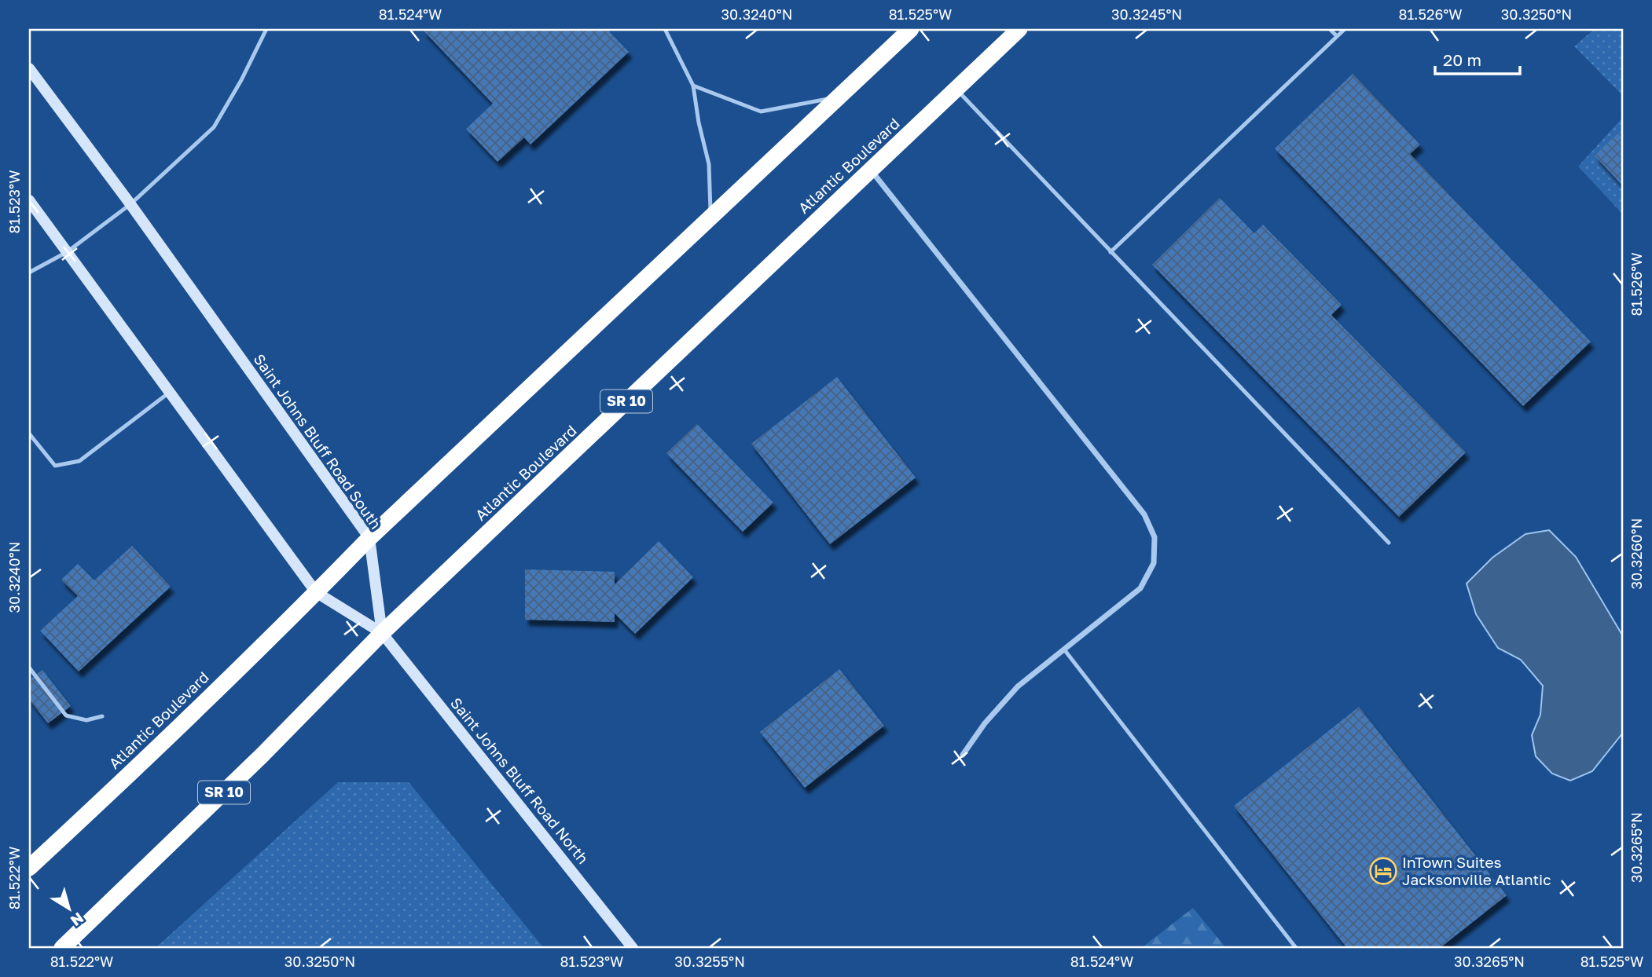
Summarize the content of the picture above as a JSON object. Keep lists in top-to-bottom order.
{
  "streets": {
    "highway": ["Atlantic Boulevard", "SR 10"],
    "main road": ["Saint Johns Bluff Road South", "Saint Johns Bluff Road North"]
  },
  "crossings": [
    ["Atlantic Boulevard", "Saint Johns Bluff Road South"],
    ["Atlantic Boulevard", "Saint Johns Bluff Road North"],
    ["Saint Johns Bluff Road South", "Saint Johns Bluff Road North"]
  ],
  "places": {
    "hotel": ["InTown Suites Jacksonville Atlantic"]
  },
  "scale_bar": "20 m",
  "north": "bottom right",
  "coordinates": [
    "81.524°W",
    "30.3240°N",
    "81.525°W",
    "30.3245°N",
    "81.526°W",
    "30.3250°N",
    "81.523°W",
    "30.3260°N",
    "30.3265°N",
    "81.522°W",
    "30.3255°N"
  ]
}
